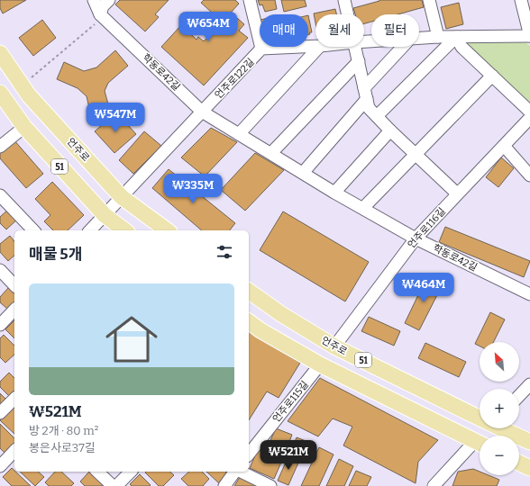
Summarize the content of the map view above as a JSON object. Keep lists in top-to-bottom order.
{
  "streets": {
    "main road": ["언주로", "51"],
    "street": [
      "학동로42길",
      "언주로122길",
      "언주로116길",
      "언주로115길"
    ]
  },
  "crossings": [
    ["학동로42길", "언주로122길"],
    ["학동로42길", "언주로116길"],
    ["언주로122길", "언주로"],
    ["언주로122길", "51"],
    ["언주로", "언주로116길"],
    ["51", "언주로115길"]
  ],
  "north": "top left",
  "page": {
    "price": [
      "₩654M",
      "₩547M",
      "₩335M",
      "₩464M",
      "₩521M"
    ],
    "chip": ["매매", "월세", "필터"],
    "heading": "매물 5개",
    "list": [
      {
        "name": "₩521M",
        "note": "방 2개 · 80 m² · 봉은사로37길"
      }
    ],
    "map_buttons": ["+", "−"]
  }
}
